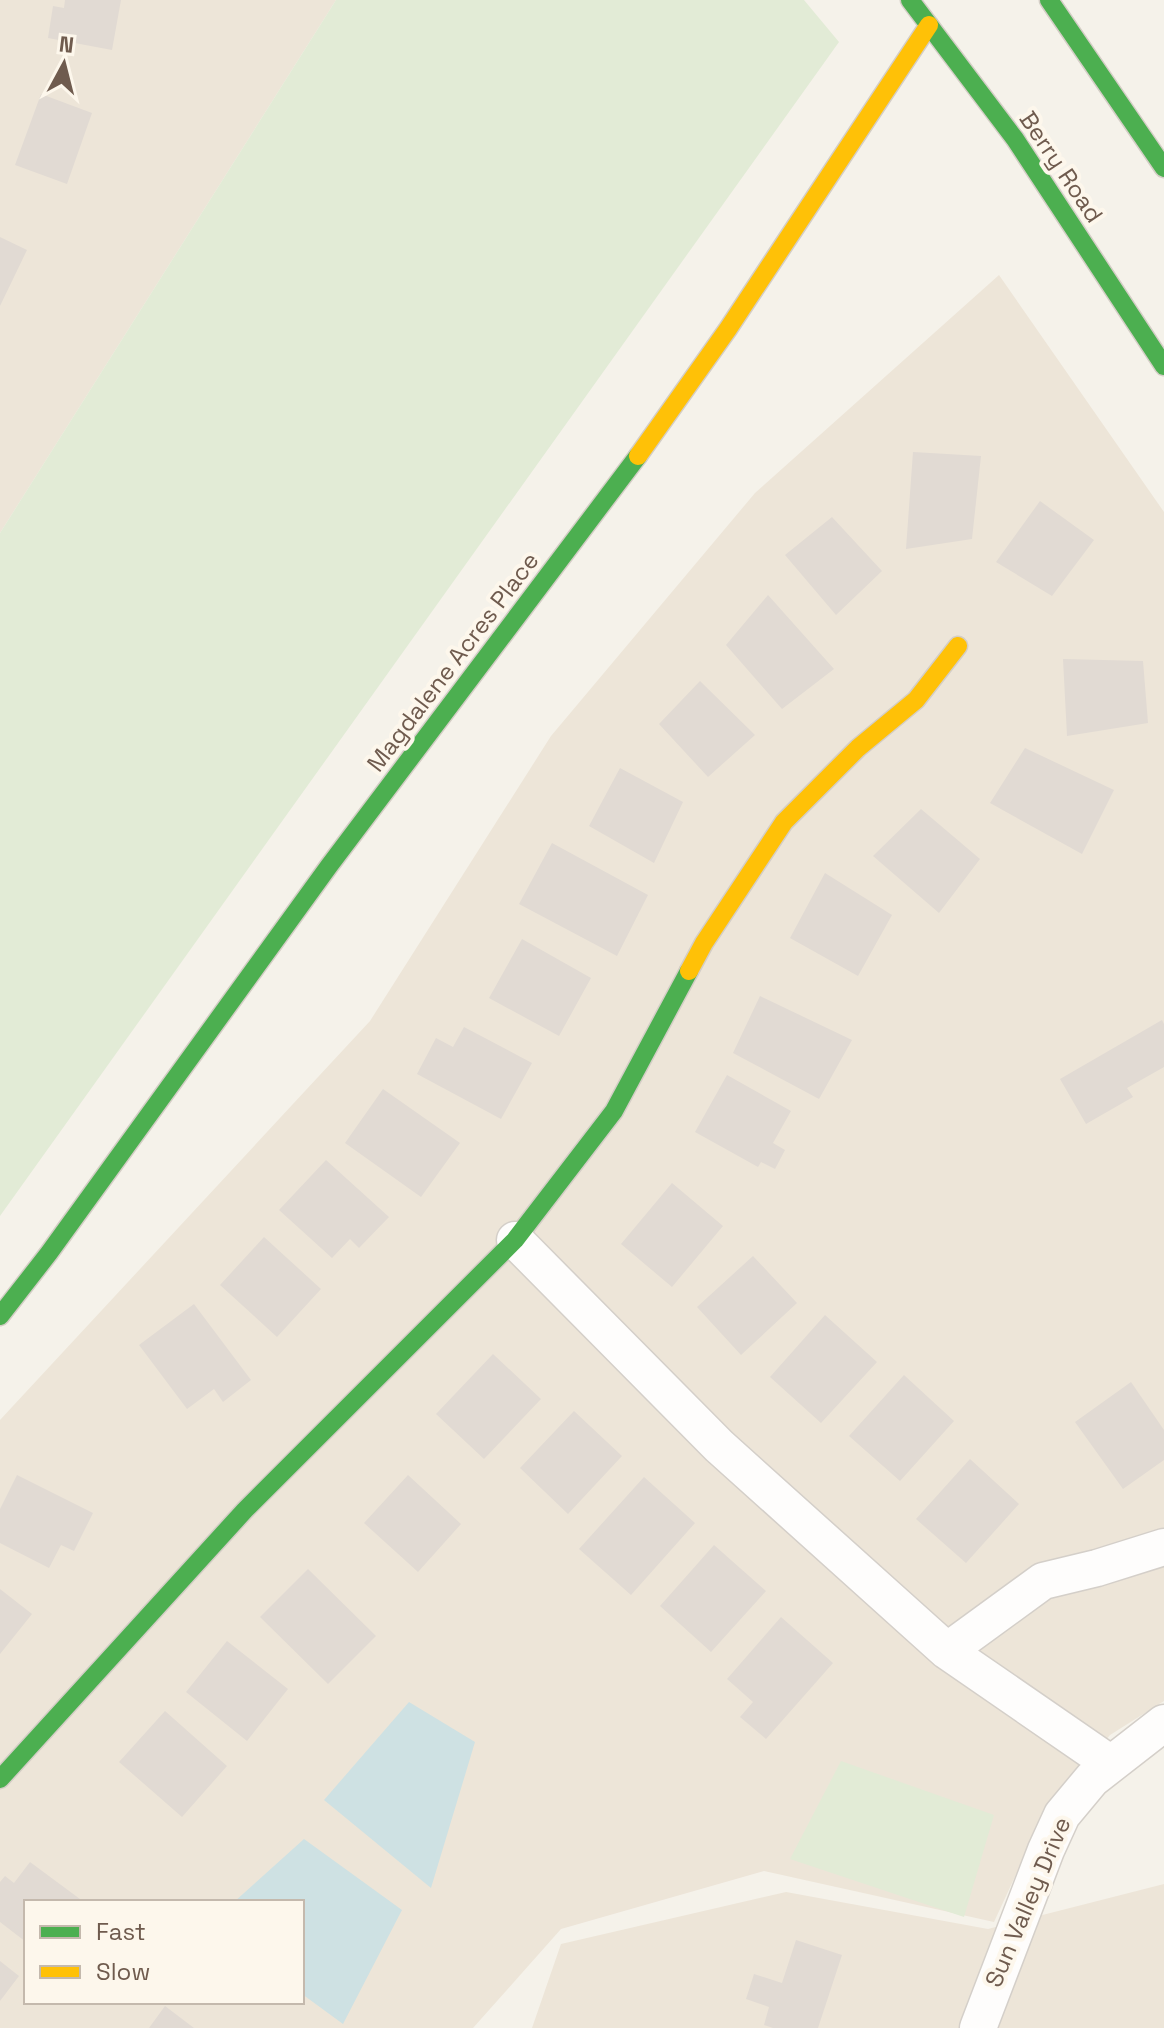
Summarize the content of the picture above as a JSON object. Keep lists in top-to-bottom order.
{
  "streets": {
    "main road": ["Berry Road", "Magdalene Acres Place"],
    "street": ["Sun Valley Drive"]
  },
  "crossings": [
    ["Berry Road", "Magdalene Acres Place"]
  ],
  "legend": ["Fast", "Slow"],
  "north": "top"
}
